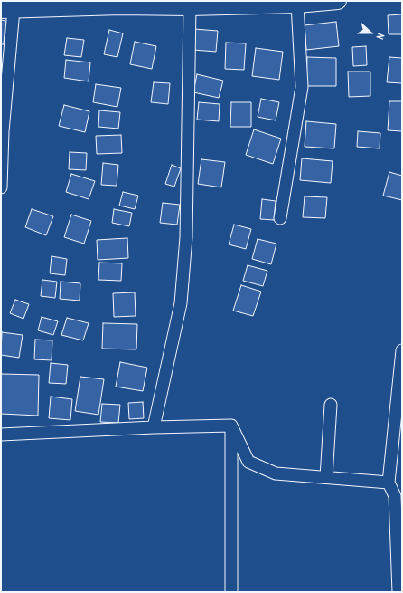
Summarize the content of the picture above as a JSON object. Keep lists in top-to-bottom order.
{
  "north": "right"
}
